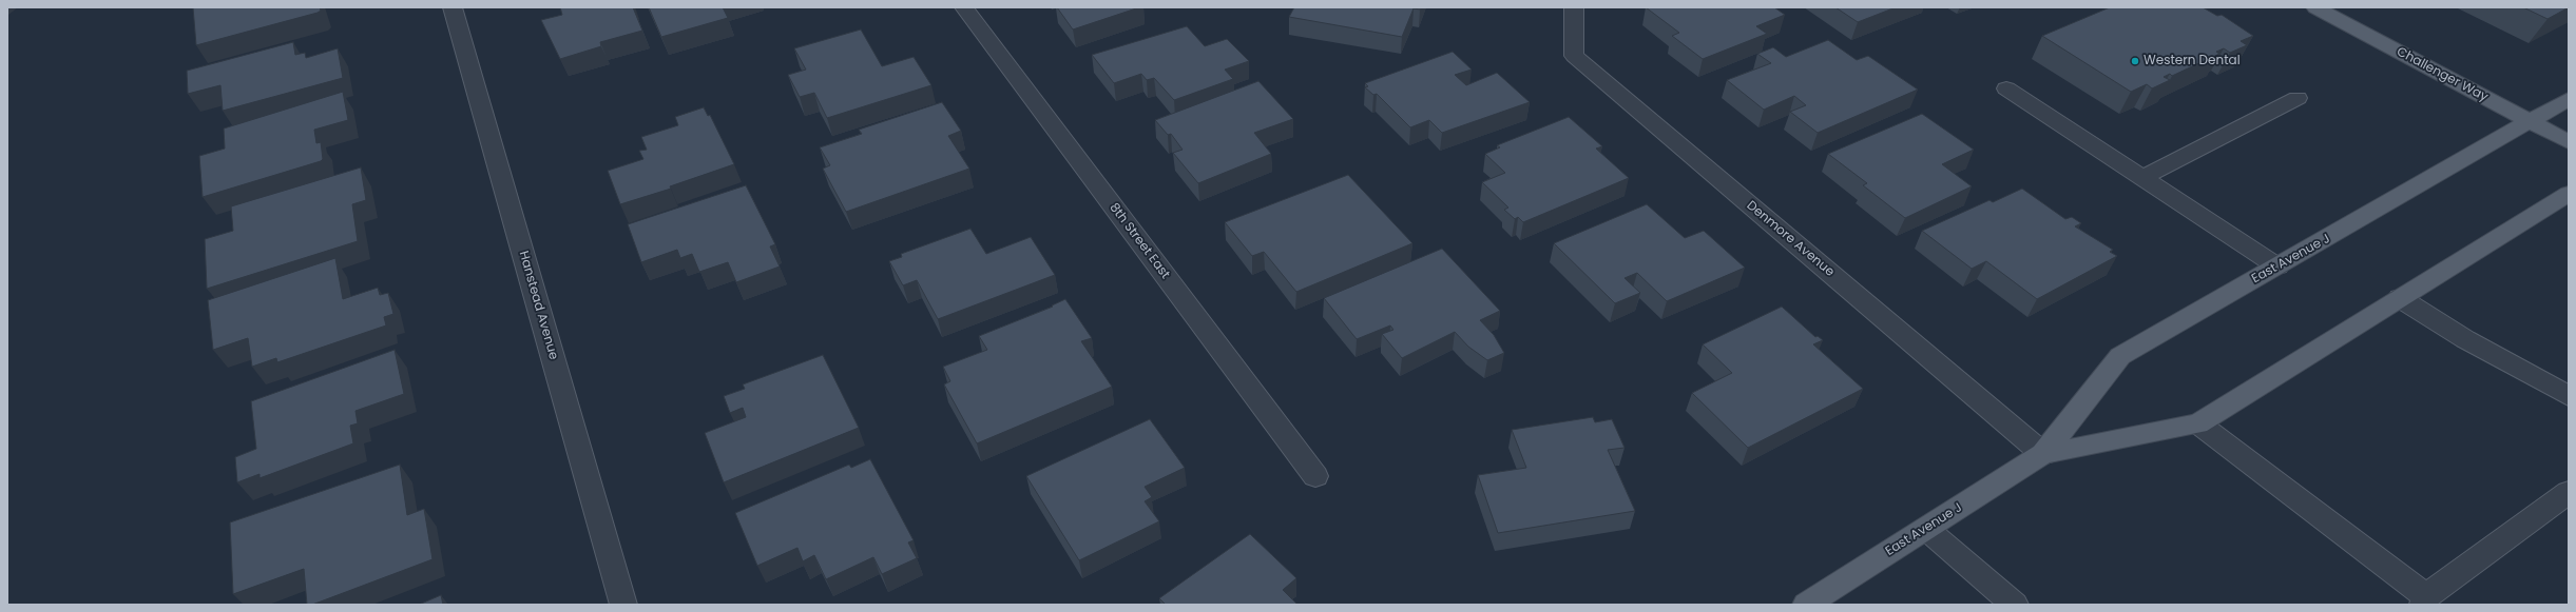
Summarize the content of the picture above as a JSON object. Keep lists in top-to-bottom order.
{
  "streets": {
    "main road": ["Challenger Way", "East Avenue J"],
    "street": ["Denmore Avenue", "8th Street East", "Hanstead Avenue"]
  },
  "crossings": [
    ["Challenger Way", "East Avenue J"],
    ["Denmore Avenue", "East Avenue J"]
  ],
  "places": ["Western Dental"]
}
